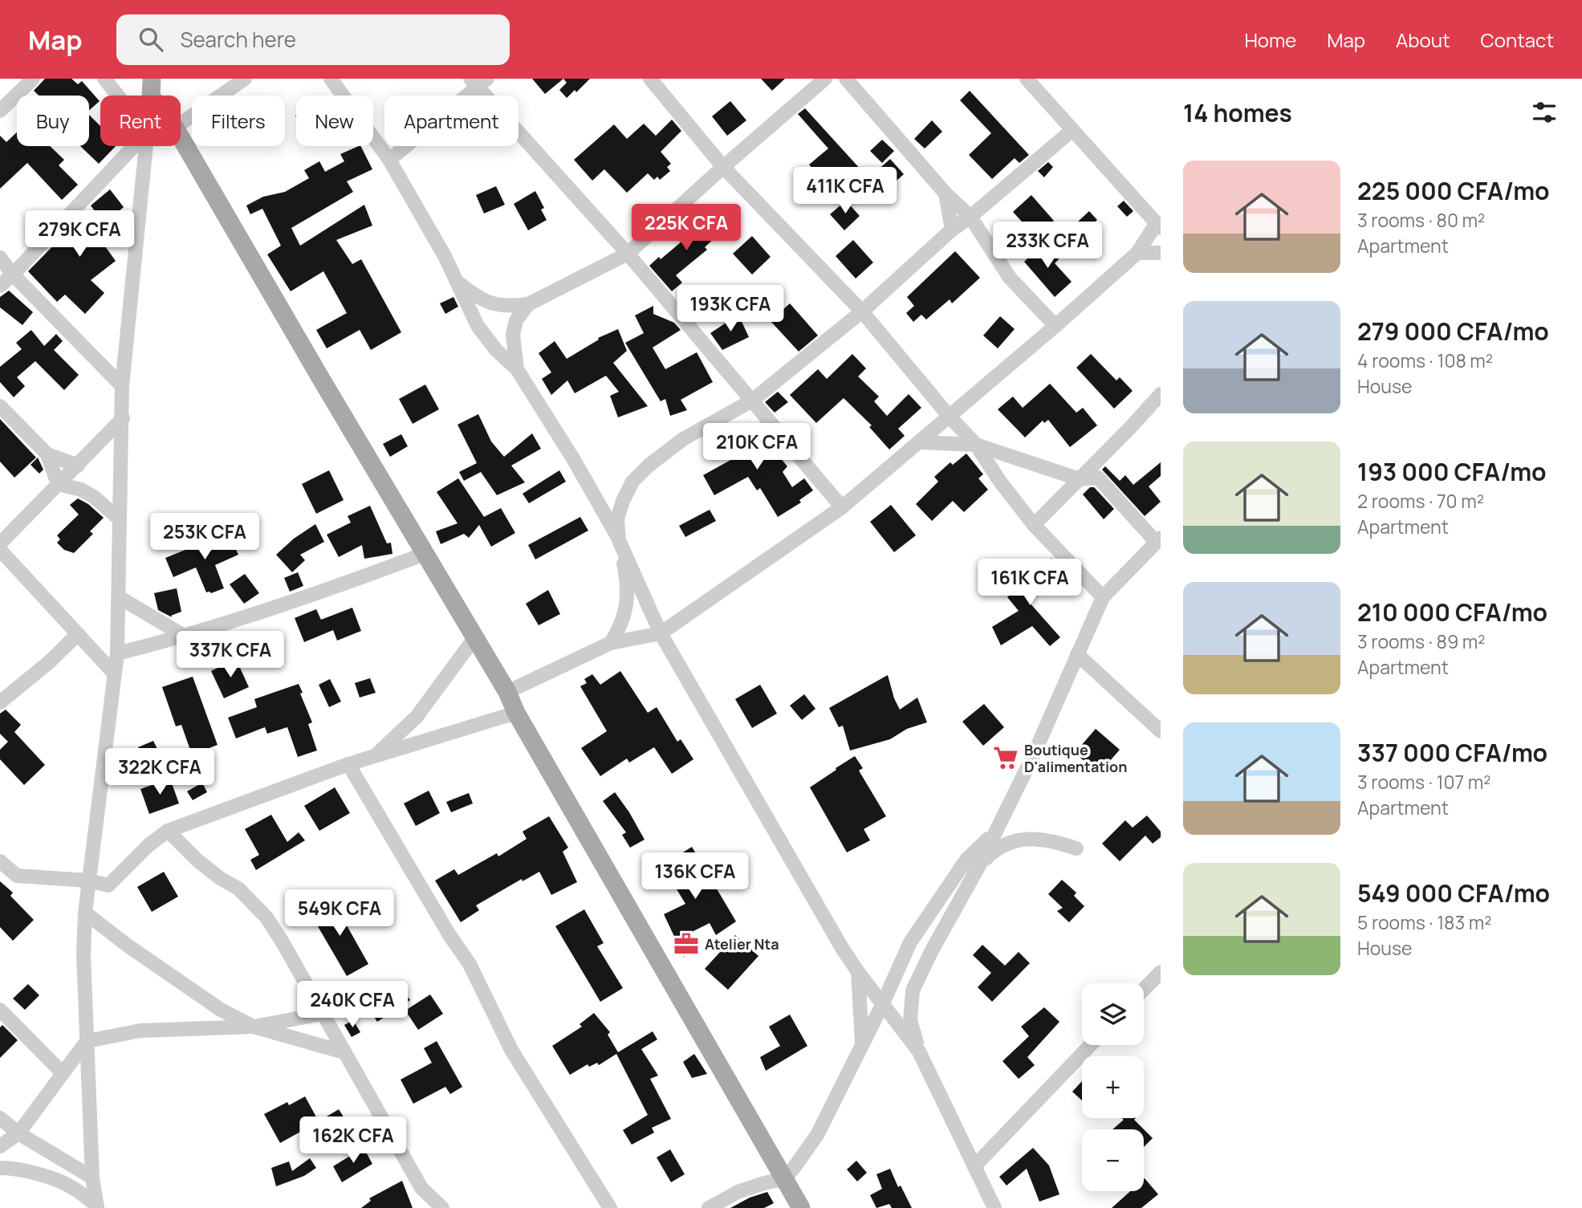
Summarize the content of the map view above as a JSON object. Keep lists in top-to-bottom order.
{
  "places": {
    "supermarket": ["Boutique D'alimentation"],
    "office": ["Atelier Nta"]
  },
  "page": {
    "header": "Map",
    "search": "Search here",
    "nav": [
      "Home",
      "Map",
      "About",
      "Contact"
    ],
    "heading": "14 homes",
    "chip": [
      "Buy",
      "Rent",
      "Filters",
      "New",
      "Apartment"
    ],
    "list": [
      {
        "name": "225 000 CFA/mo",
        "note": "3 rooms · 80 m² · Apartment"
      },
      {
        "name": "279 000 CFA/mo",
        "note": "4 rooms · 108 m² · House"
      },
      {
        "name": "193 000 CFA/mo",
        "note": "2 rooms · 70 m² · Apartment"
      },
      {
        "name": "210 000 CFA/mo",
        "note": "3 rooms · 89 m² · Apartment"
      },
      {
        "name": "337 000 CFA/mo",
        "note": "3 rooms · 107 m² · Apartment"
      },
      {
        "name": "549 000 CFA/mo",
        "note": "5 rooms · 183 m² · House"
      }
    ],
    "price": [
      "411K CFA",
      "225K CFA",
      "279K CFA",
      "233K CFA",
      "193K CFA",
      "210K CFA",
      "253K CFA",
      "161K CFA",
      "337K CFA",
      "322K CFA",
      "136K CFA",
      "549K CFA",
      "240K CFA",
      "162K CFA"
    ],
    "map_buttons": ["+", "−"]
  }
}
